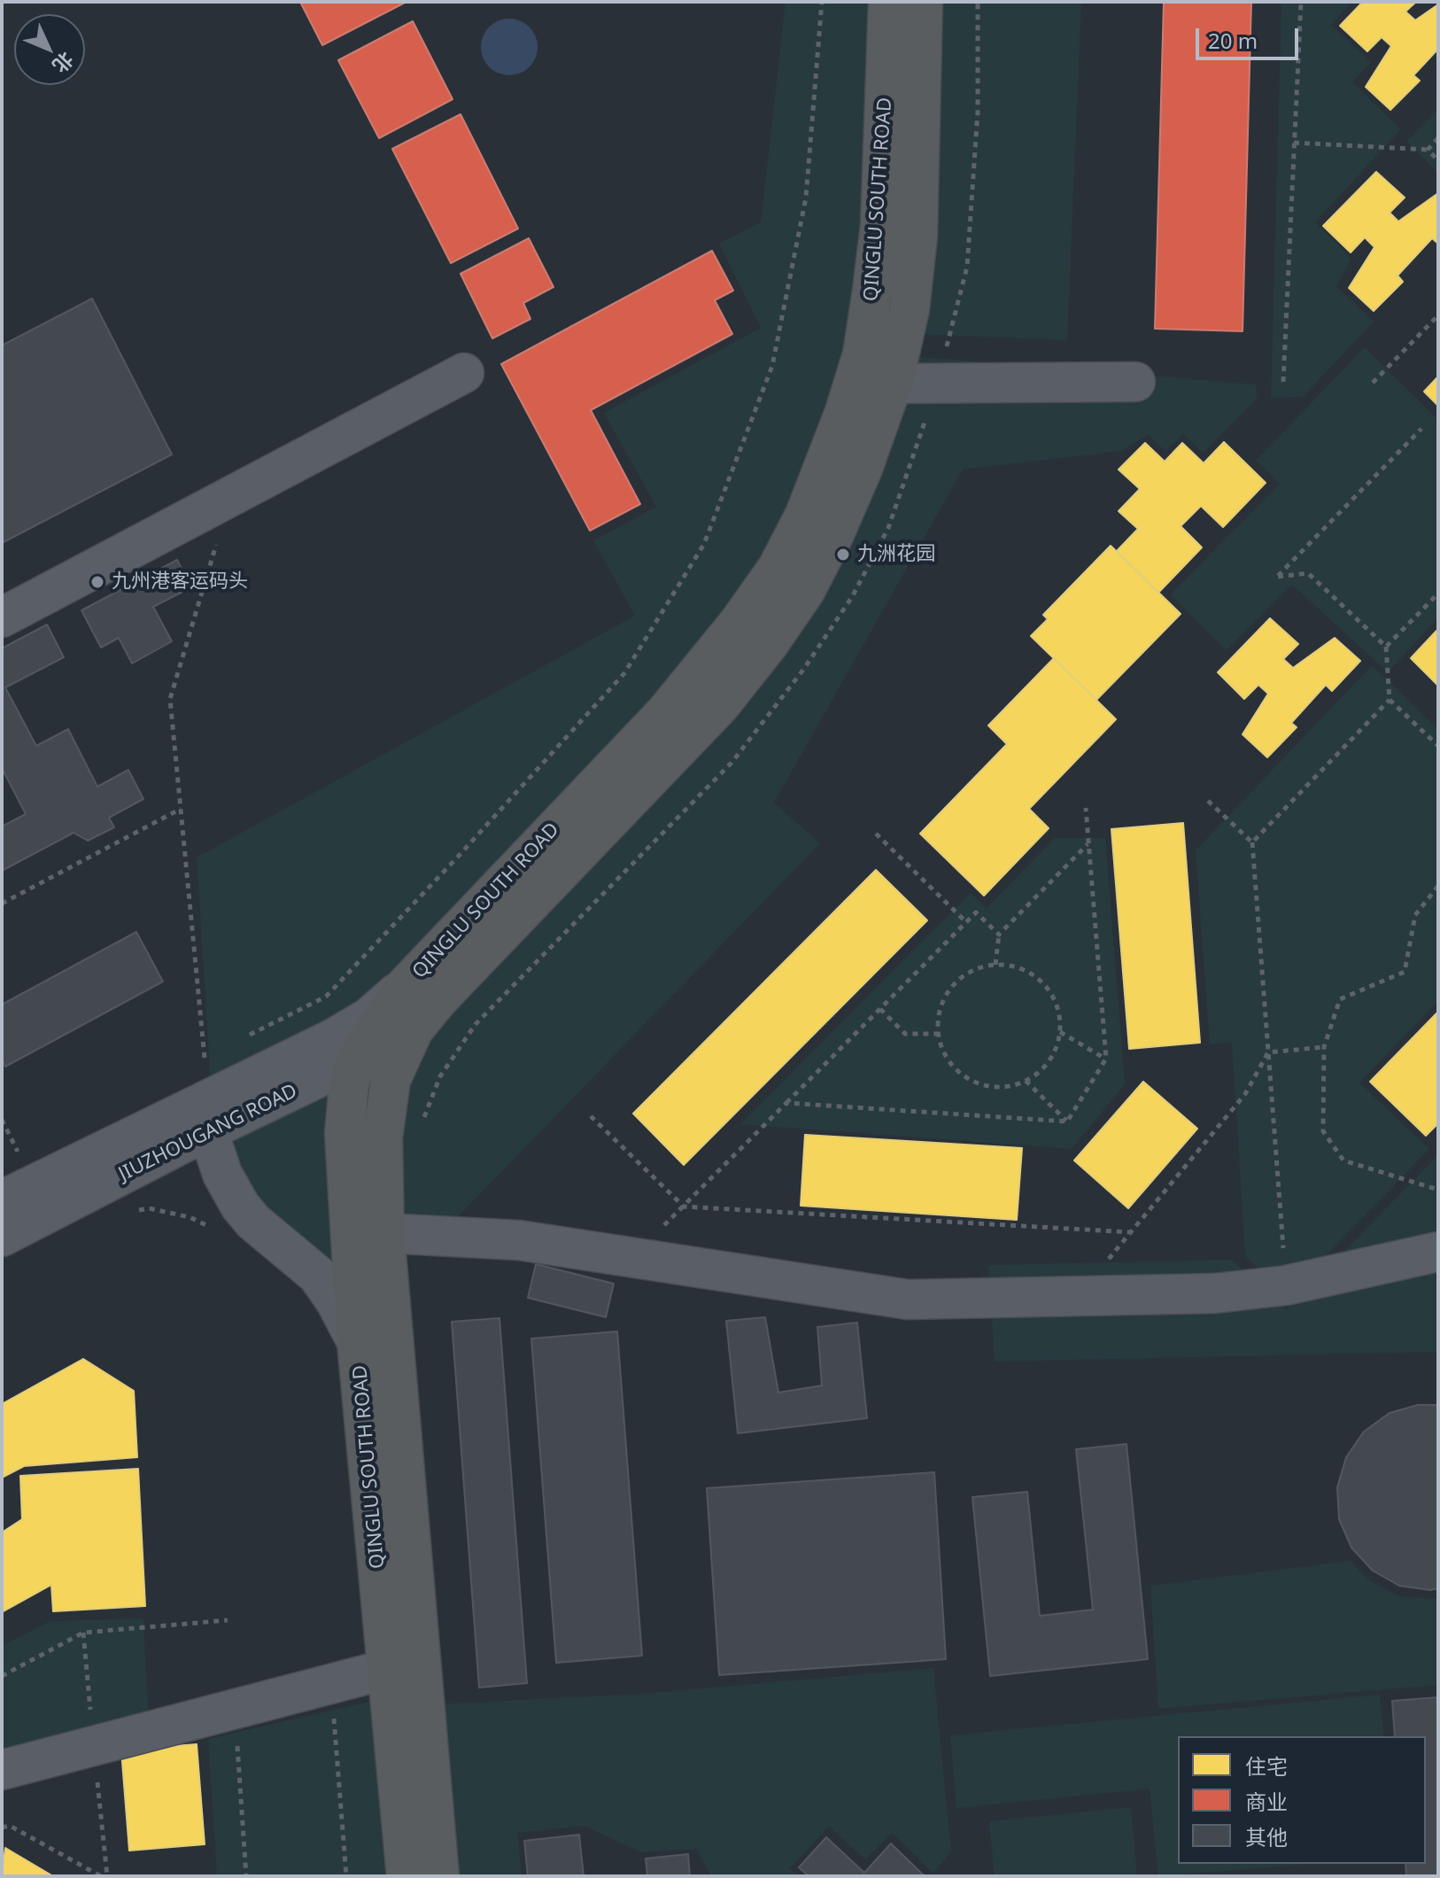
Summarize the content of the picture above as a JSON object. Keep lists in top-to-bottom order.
{
  "streets": {
    "highway": ["QINGLU SOUTH ROAD"],
    "street": ["JIUZHOUGANG ROAD"]
  },
  "crossings": [
    ["QINGLU SOUTH ROAD", "JIUZHOUGANG ROAD"]
  ],
  "places": ["九洲花园", "九州港客运码头"],
  "legend": ["住宅", "商业", "其他"],
  "scale_bar": "20 m",
  "north": "bottom right"
}
